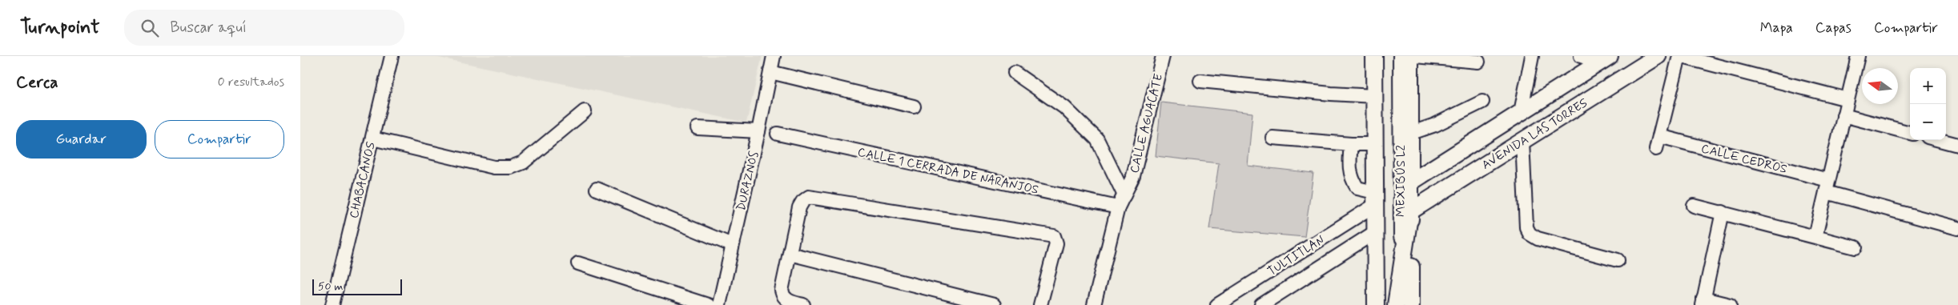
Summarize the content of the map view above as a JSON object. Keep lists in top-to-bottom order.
{
  "streets": {
    "main road": ["AVENIDA LAS TORRES"],
    "street": [
      "CALLE AGUACATE",
      "CALLE CEDROS",
      "CALLE 1 CERRADA DE NARANJOS",
      "CHABACANOS",
      "DURAZNOS",
      "MEXIBÚS L2",
      "TULTITLAN"
    ]
  },
  "crossings": [
    ["CALLE AGUACATE", "CALLE 1 CERRADA DE NARANJOS"]
  ],
  "scale_bar": "50 m",
  "north": "left",
  "page": {
    "header": "Turnpoint",
    "search": "Buscar aquí",
    "nav": ["Mapa", "Capas", "Compartir"],
    "heading": ["Cerca", "0 resultados"],
    "map_buttons": ["+", "−"],
    "buttons": ["Guardar", "Compartir"],
    "scale": "50 m"
  }
}
